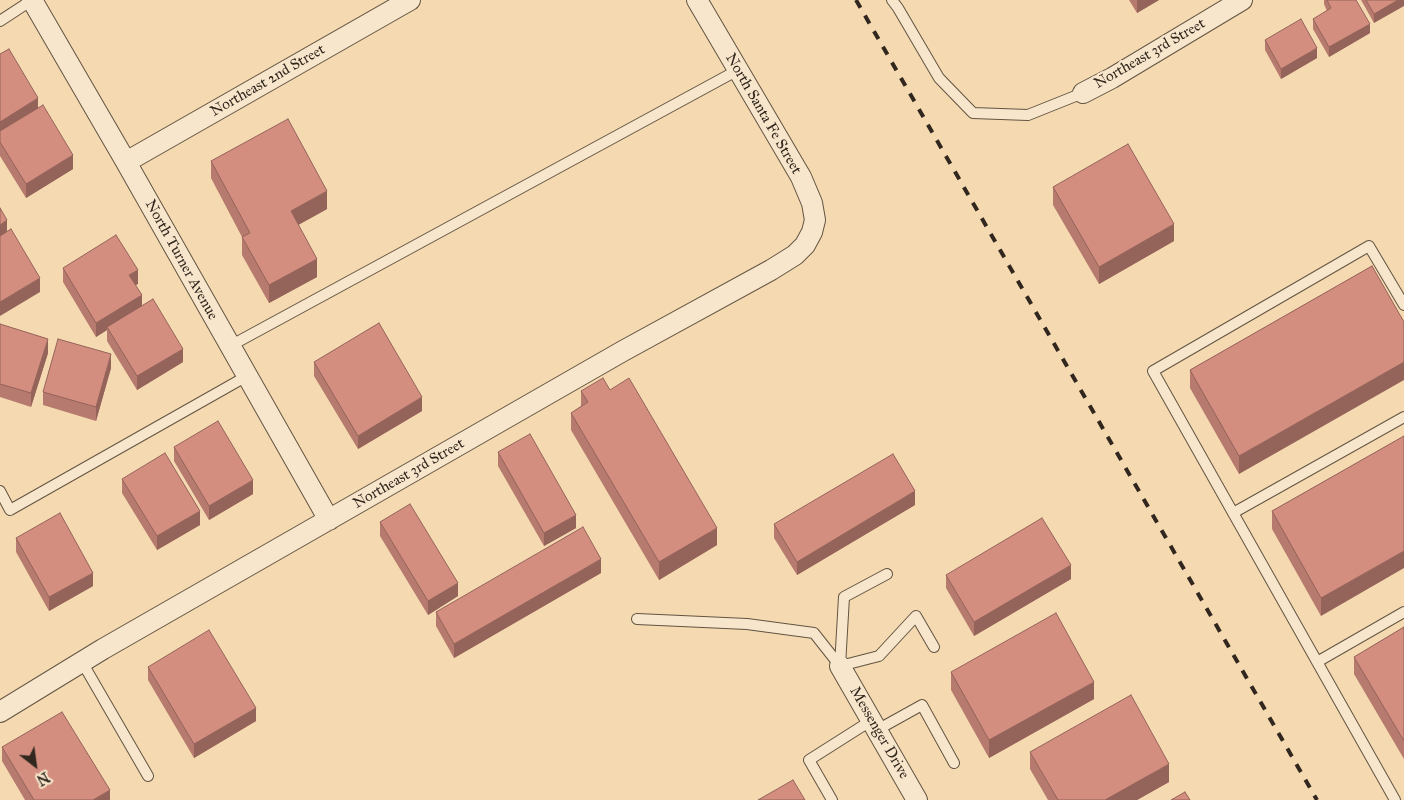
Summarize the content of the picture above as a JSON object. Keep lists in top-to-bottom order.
{
  "streets": {
    "street": [
      "Northeast 3rd Street",
      "Northeast 2nd Street",
      "North Santa Fe Street",
      "North Turner Avenue",
      "Messenger Drive"
    ]
  },
  "crossings": [
    ["Northeast 3rd Street", "North Santa Fe Street"],
    ["Northeast 3rd Street", "North Turner Avenue"],
    ["Northeast 2nd Street", "North Turner Avenue"]
  ],
  "north": "bottom right"
}
